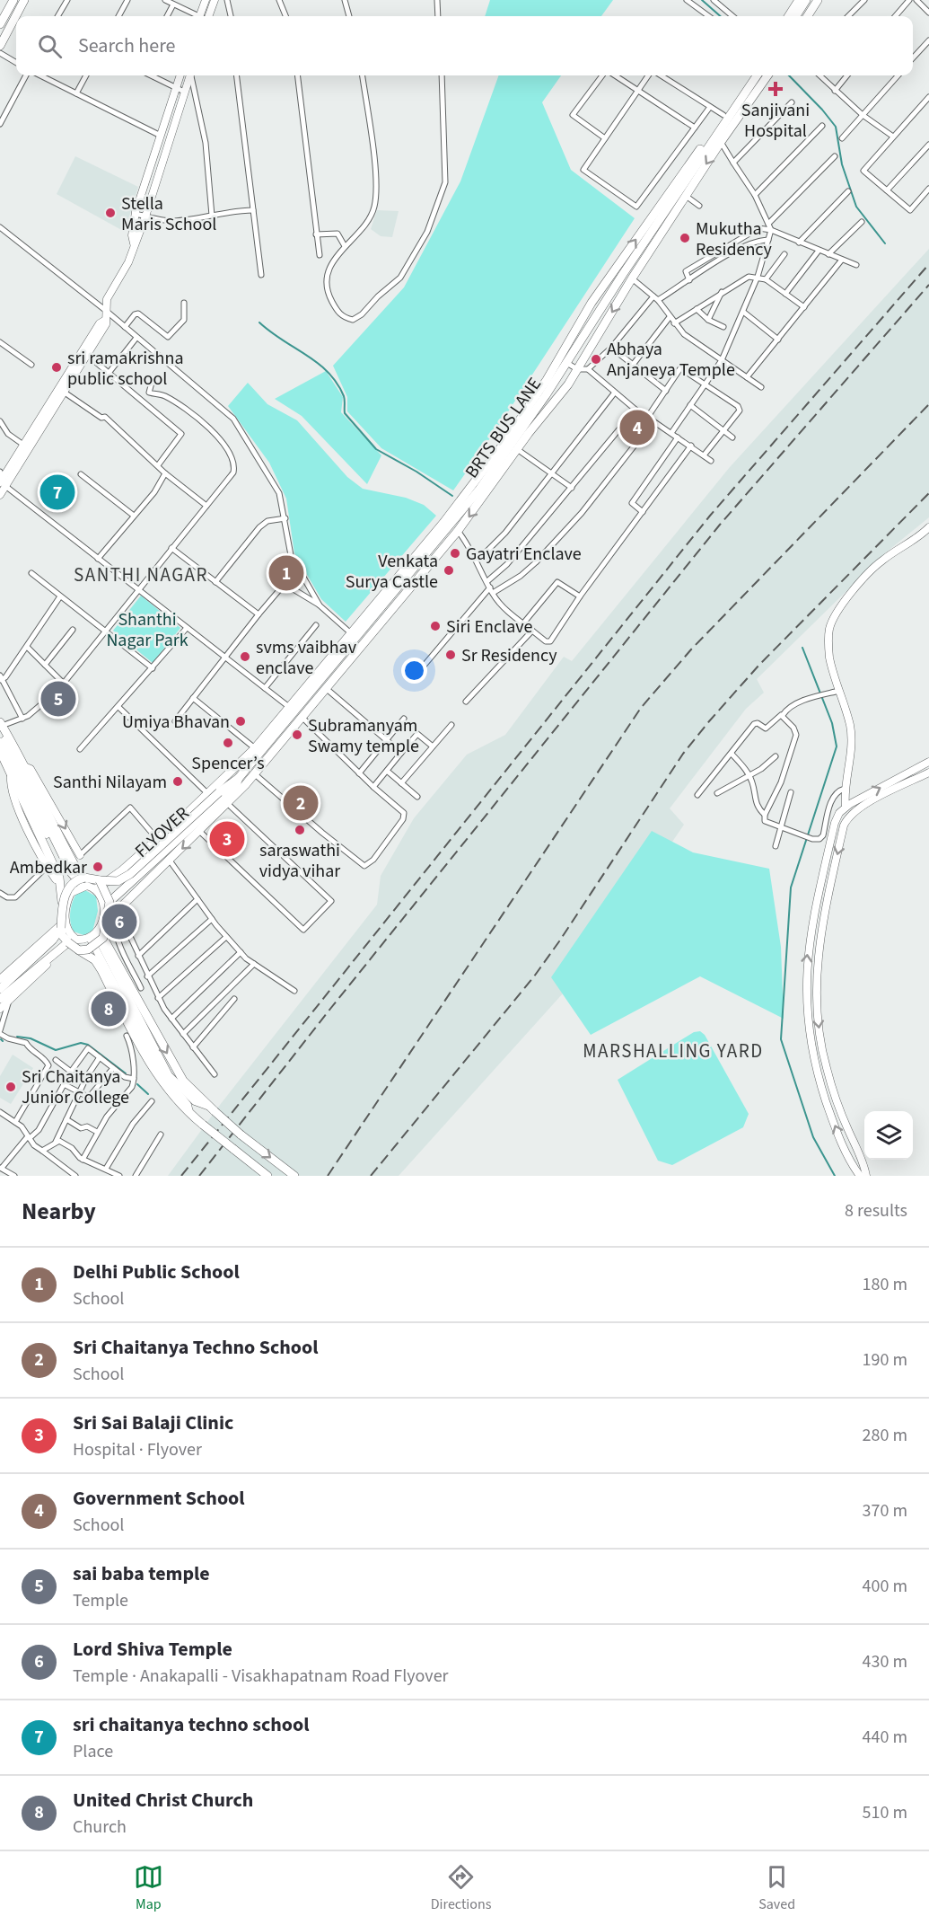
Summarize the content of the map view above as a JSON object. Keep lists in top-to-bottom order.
{
  "streets": {
    "main road": ["BRTS BUS LANE", "FLYOVER"]
  },
  "crossings": [
    ["BRTS BUS LANE", "FLYOVER"]
  ],
  "districts": ["SANTHI NAGAR", "MARSHALLING YARD"],
  "parks": ["Shanthi Nagar Park"],
  "places": {
    "health": ["Sanjivani Hospital"],
    "other": [
      "Stella Maris School",
      "Mukutha Residency",
      "Abhaya Anjaneya Temple",
      "sri ramakrishna public school",
      "Gayatri Enclave",
      "Venkata Surya Castle",
      "Siri Enclave",
      "Sr Residency",
      "svms vaibhav enclave",
      "Umiya Bhavan",
      "Subramanyam Swamy temple",
      "Spencer’s",
      "Santhi Nilayam",
      "saraswathi vidya vihar",
      "Ambedkar",
      "Sri Chaitanya Junior College"
    ]
  },
  "page": {
    "search": "Search here",
    "pins": [
      "4",
      "7",
      "1",
      "5",
      "2",
      "3",
      "6",
      "8"
    ],
    "heading": ["Nearby", "8 results"],
    "list": [
      {
        "mark": "1",
        "name": "Delhi Public School",
        "note": "School",
        "value": "180 m"
      },
      {
        "mark": "2",
        "name": "Sri Chaitanya Techno School",
        "note": "School",
        "value": "190 m"
      },
      {
        "mark": "3",
        "name": "Sri Sai Balaji Clinic",
        "note": "Hospital · Flyover",
        "value": "280 m"
      },
      {
        "mark": "4",
        "name": "Government School",
        "note": "School",
        "value": "370 m"
      },
      {
        "mark": "5",
        "name": "sai baba temple",
        "note": "Temple",
        "value": "400 m"
      },
      {
        "mark": "6",
        "name": "Lord Shiva Temple",
        "note": "Temple · Anakapalli - Visakhapatnam Road Flyover",
        "value": "430 m"
      },
      {
        "mark": "7",
        "name": "sri chaitanya techno school",
        "note": "Place",
        "value": "440 m"
      },
      {
        "mark": "8",
        "name": "United Christ Church",
        "note": "Church",
        "value": "510 m"
      }
    ],
    "nav": ["Map", "Directions", "Saved"]
  }
}
